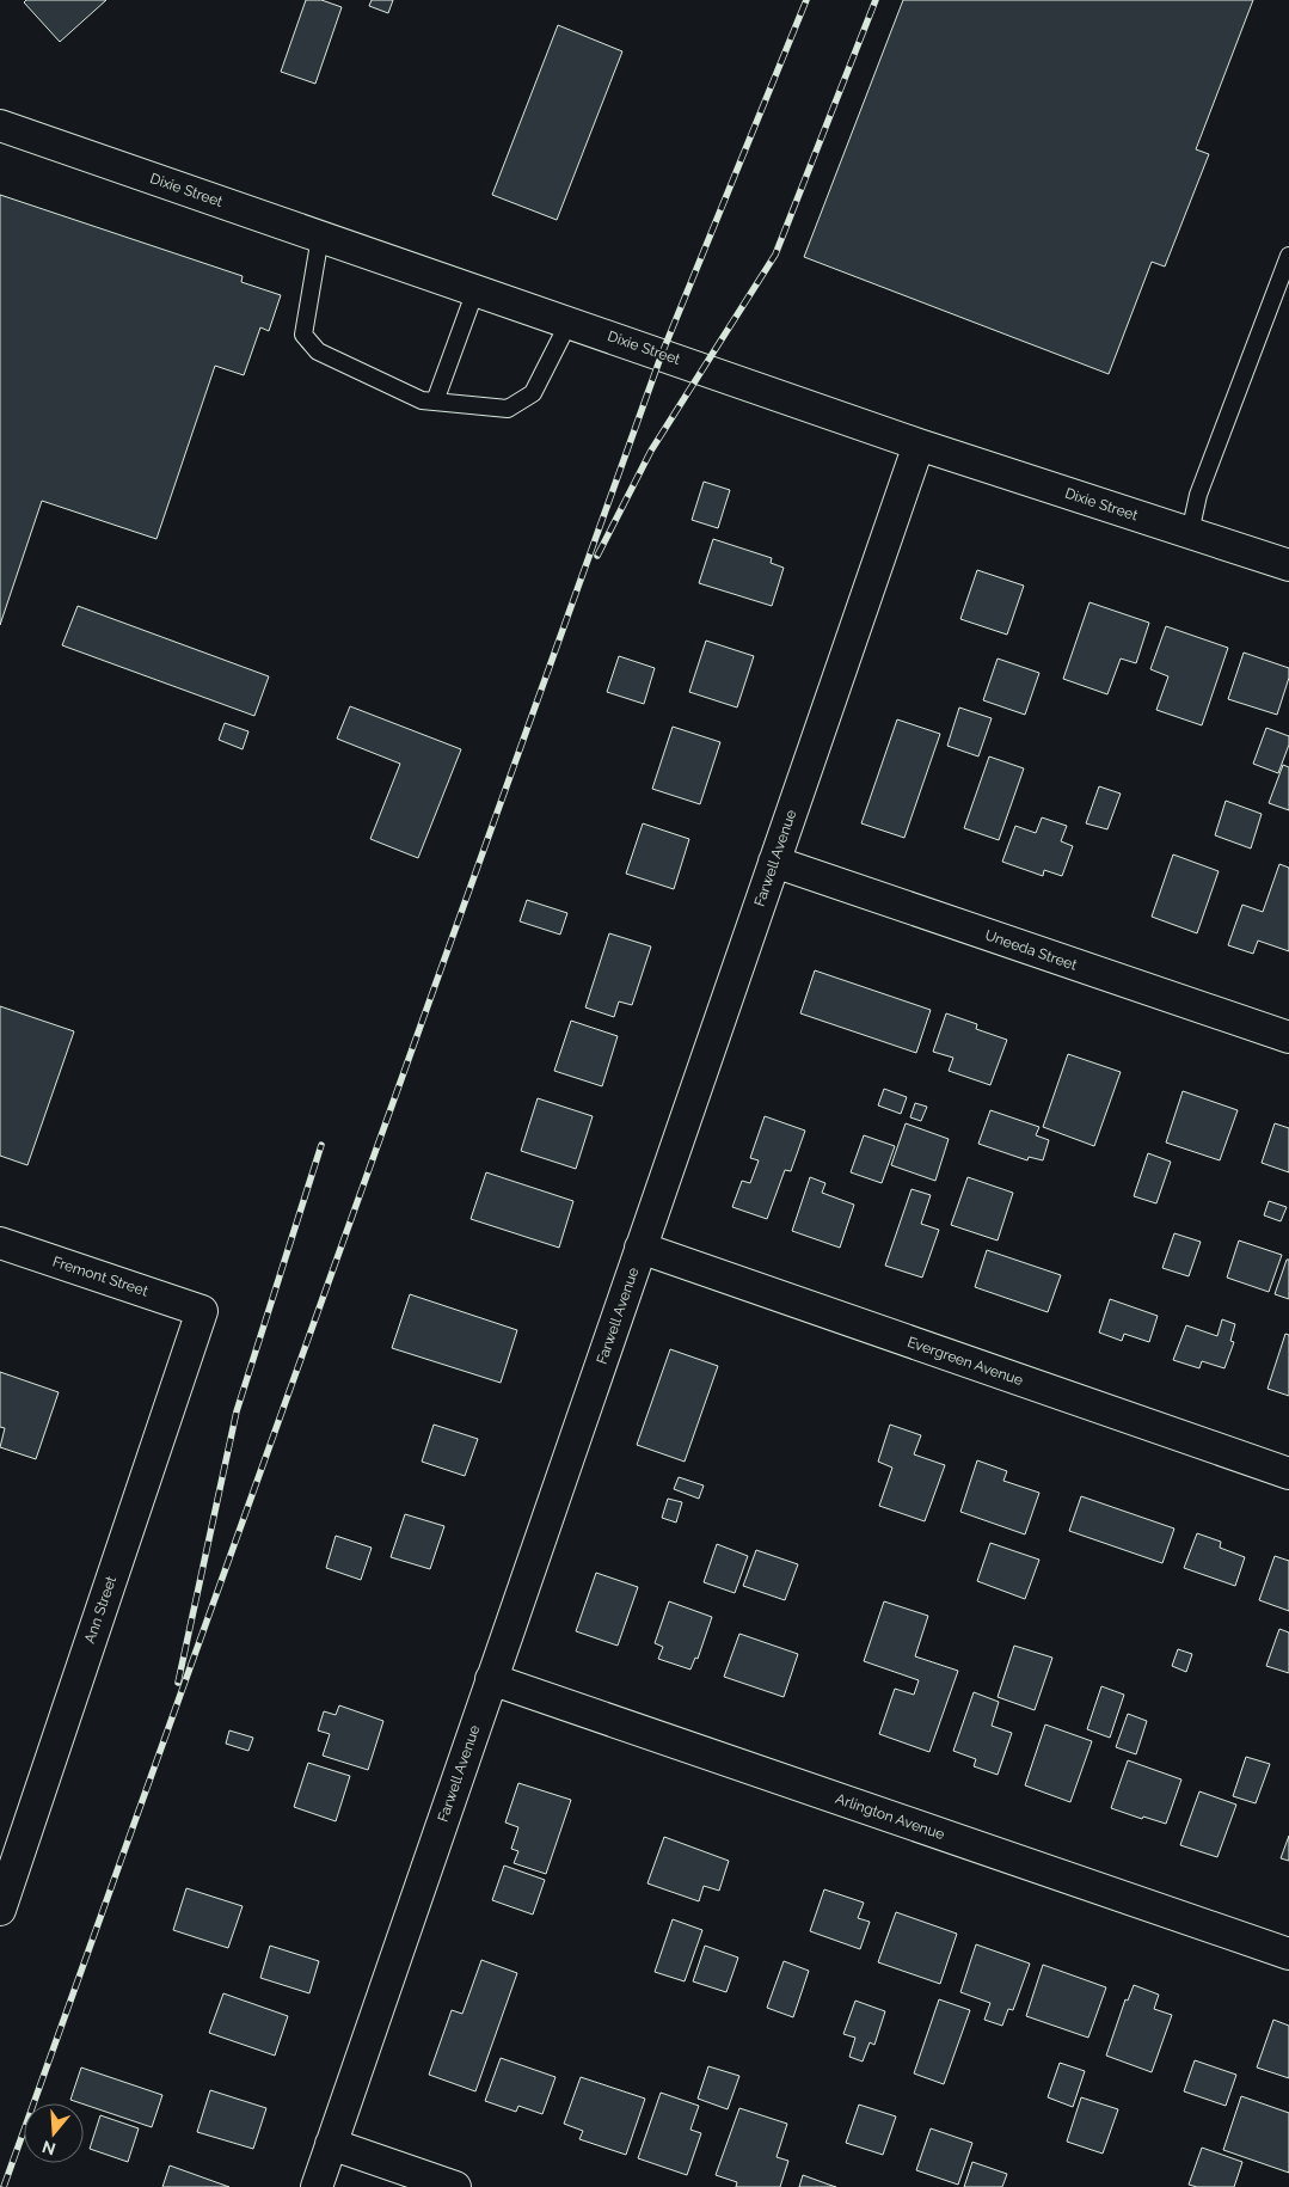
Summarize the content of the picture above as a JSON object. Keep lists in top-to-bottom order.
{
  "streets": {
    "street": [
      "Dixie Street",
      "Farwell Avenue",
      "Uneeda Street",
      "Fremont Street",
      "Evergreen Avenue",
      "Ann Street",
      "Arlington Avenue"
    ]
  },
  "crossings": [
    ["Dixie Street", "Farwell Avenue"],
    ["Farwell Avenue", "Uneeda Street"],
    ["Farwell Avenue", "Evergreen Avenue"],
    ["Farwell Avenue", "Arlington Avenue"],
    ["Fremont Street", "Ann Street"]
  ],
  "north": "bottom"
}
